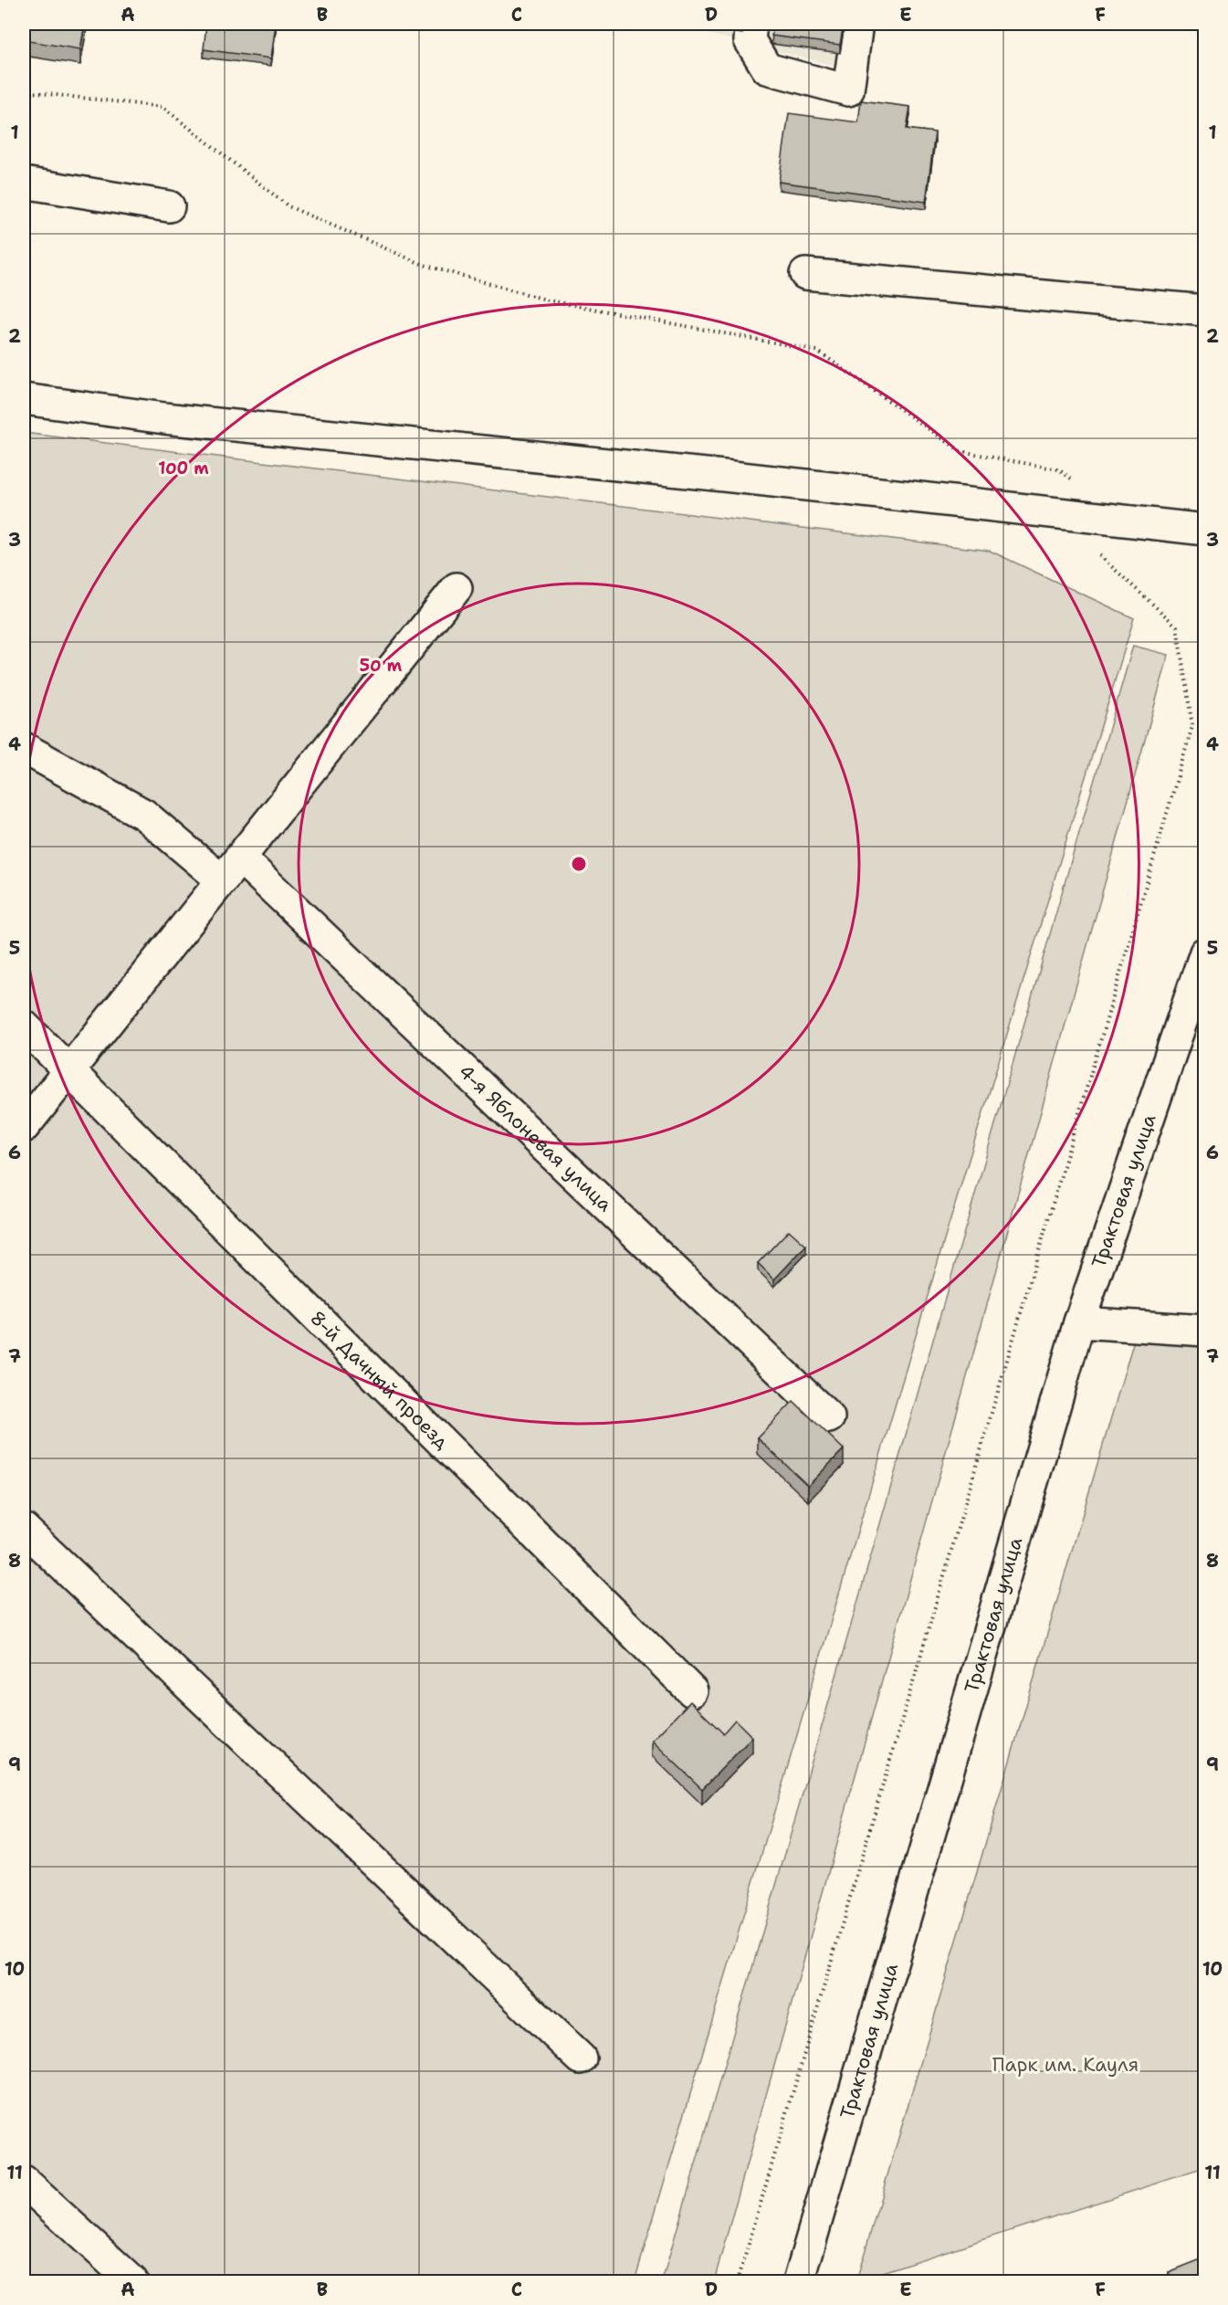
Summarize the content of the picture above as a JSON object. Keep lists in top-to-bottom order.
{
  "streets": {
    "street": ["4-я Яблоневая улица", "Трактовая улица", "8-й Дачный проезд"]
  },
  "parks": ["Парк им. Кауля"],
  "grid": {
    "columns": [
      "A",
      "B",
      "C",
      "D",
      "E",
      "F"
    ],
    "rows": [
      "1",
      "2",
      "3",
      "4",
      "5",
      "6",
      "7",
      "8",
      "9",
      "10",
      "11"
    ]
  },
  "rings": ["100 m", "50 m"]
}
